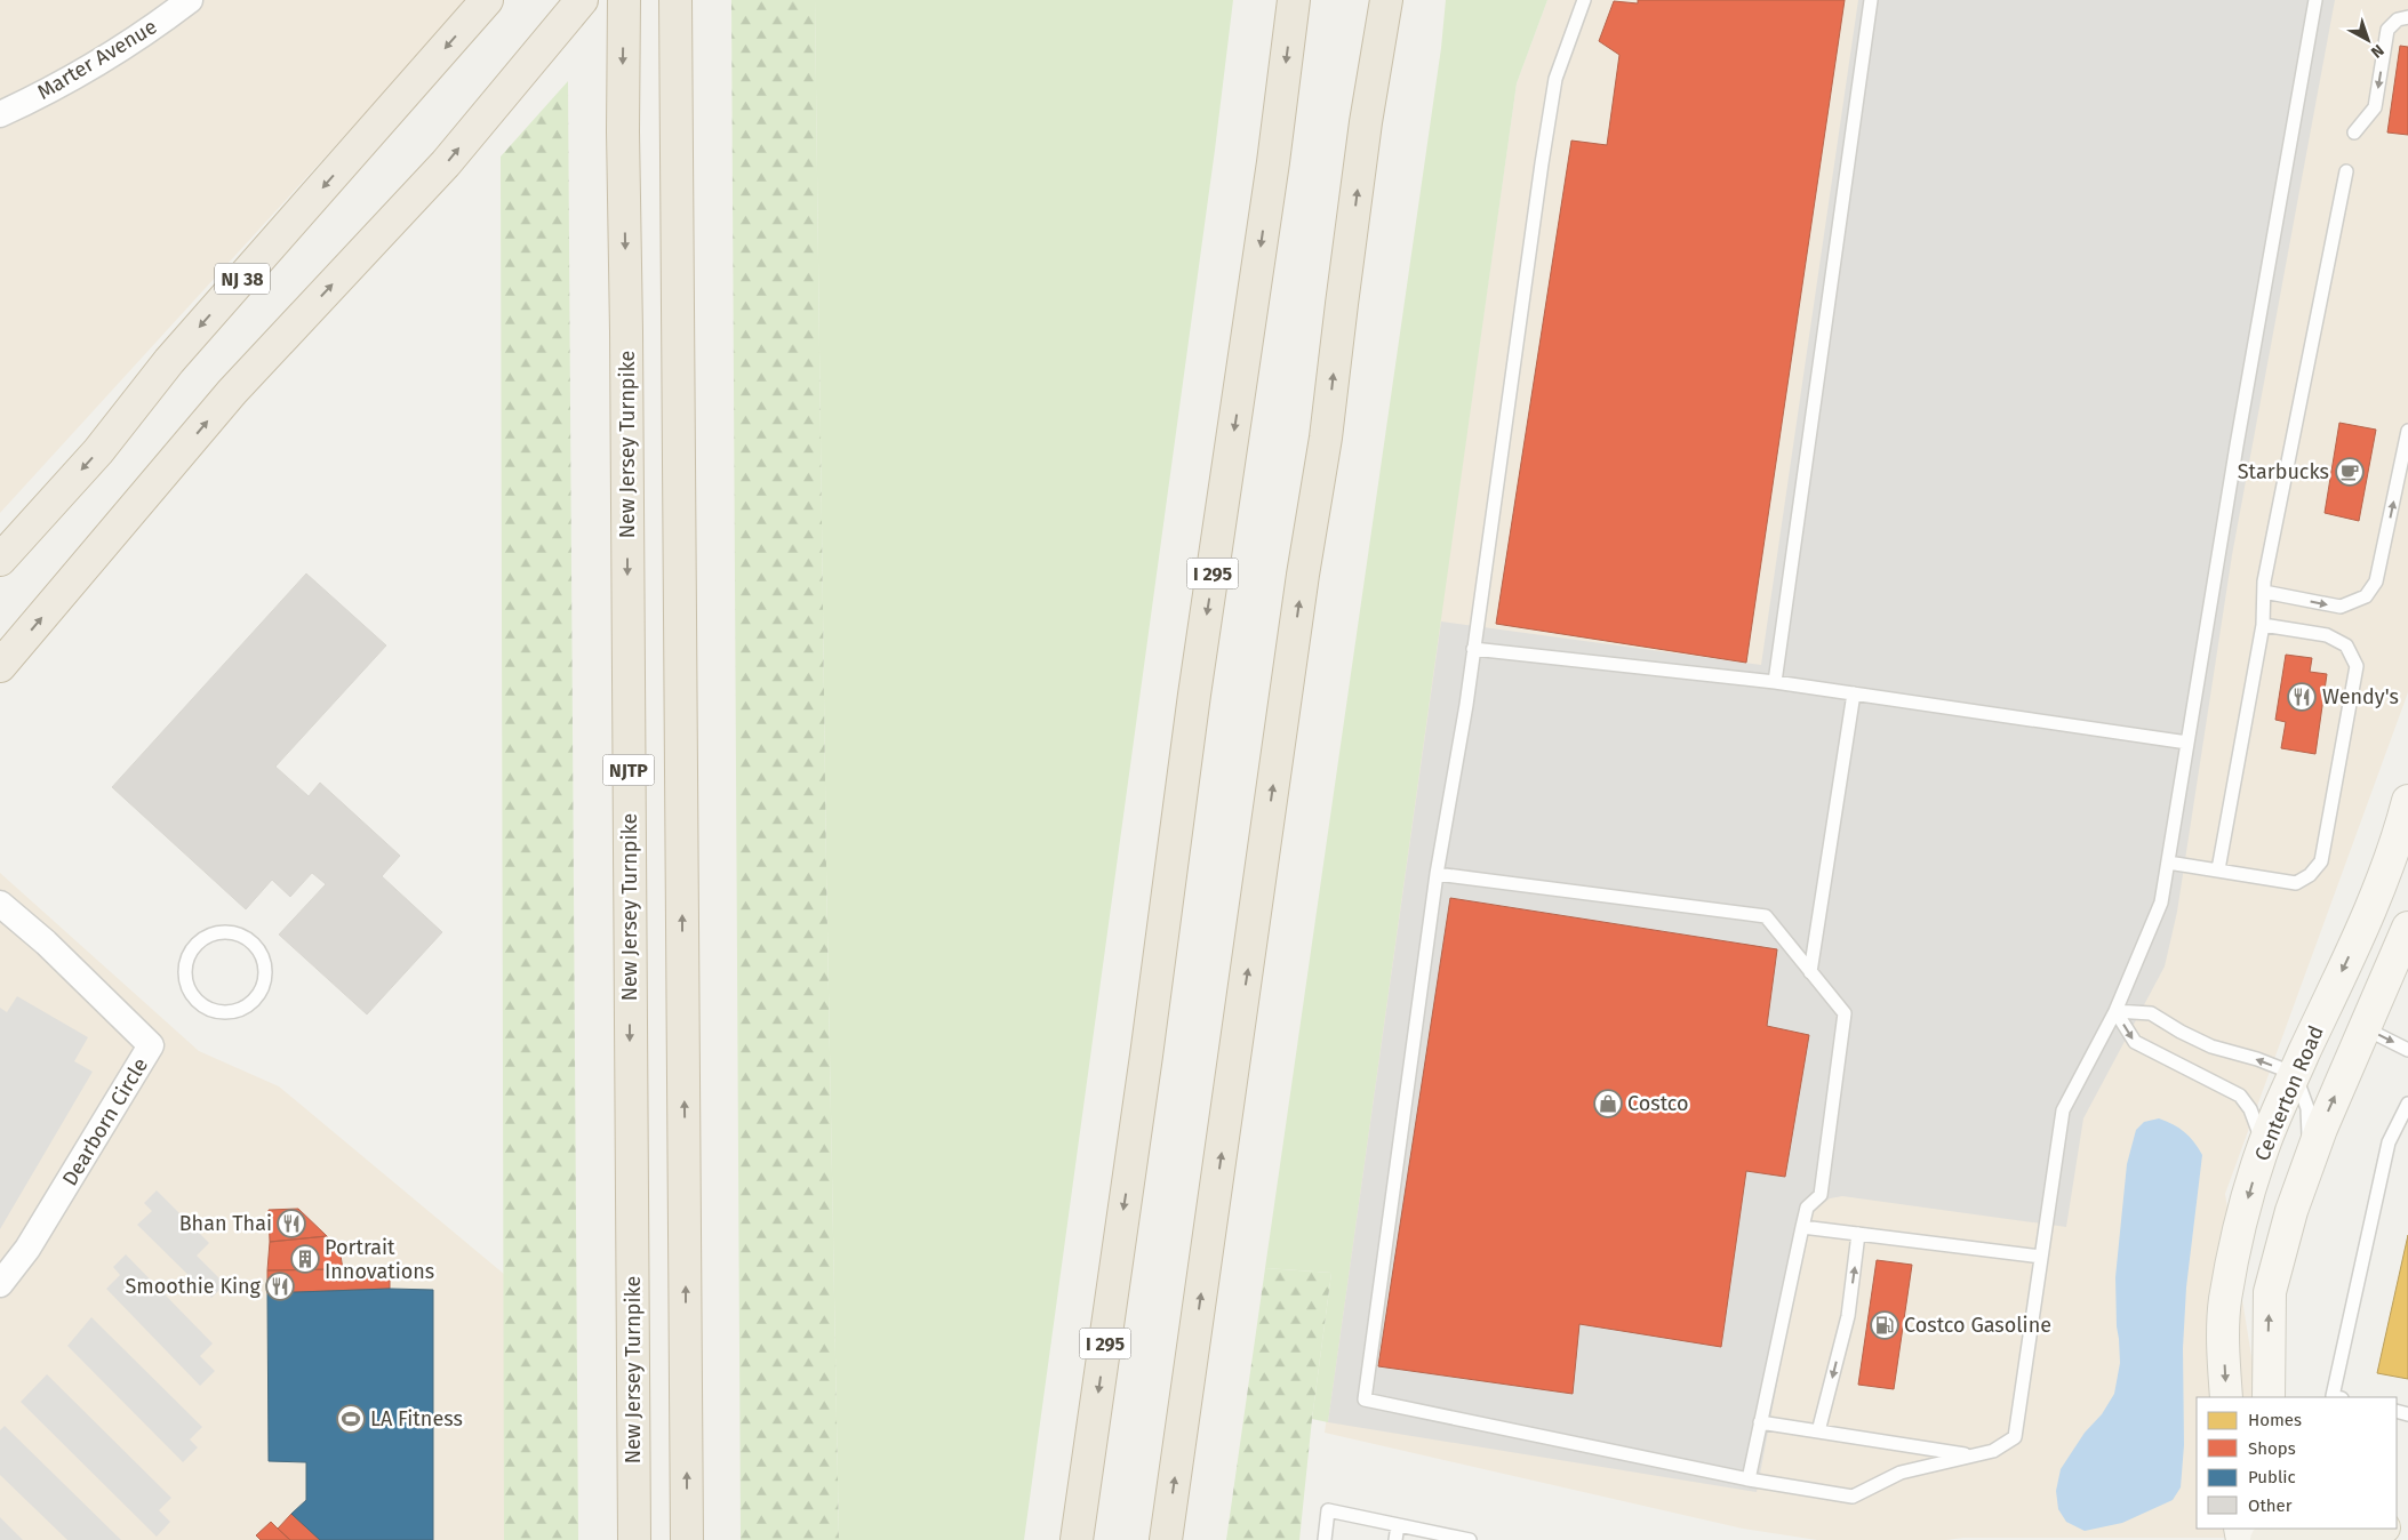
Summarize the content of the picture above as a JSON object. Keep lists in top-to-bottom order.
{
  "streets": {
    "highway": [
      "NJ 38",
      "New Jersey Turnpike",
      "I 295",
      "NJTP"
    ],
    "main road": ["Centerton Road"],
    "street": ["Marter Avenue", "Dearborn Circle"]
  },
  "places": {
    "cafe": ["Starbucks"],
    "restaurant": ["Wendy's", "Bhan Thai", "Smoothie King"],
    "shop": ["Costco"],
    "building": ["Portrait Innovations"],
    "fuel station": ["Costco Gasoline"],
    "sports": ["LA Fitness"]
  },
  "legend": [
    "Homes",
    "Shops",
    "Public",
    "Other"
  ],
  "north": "bottom right"
}
